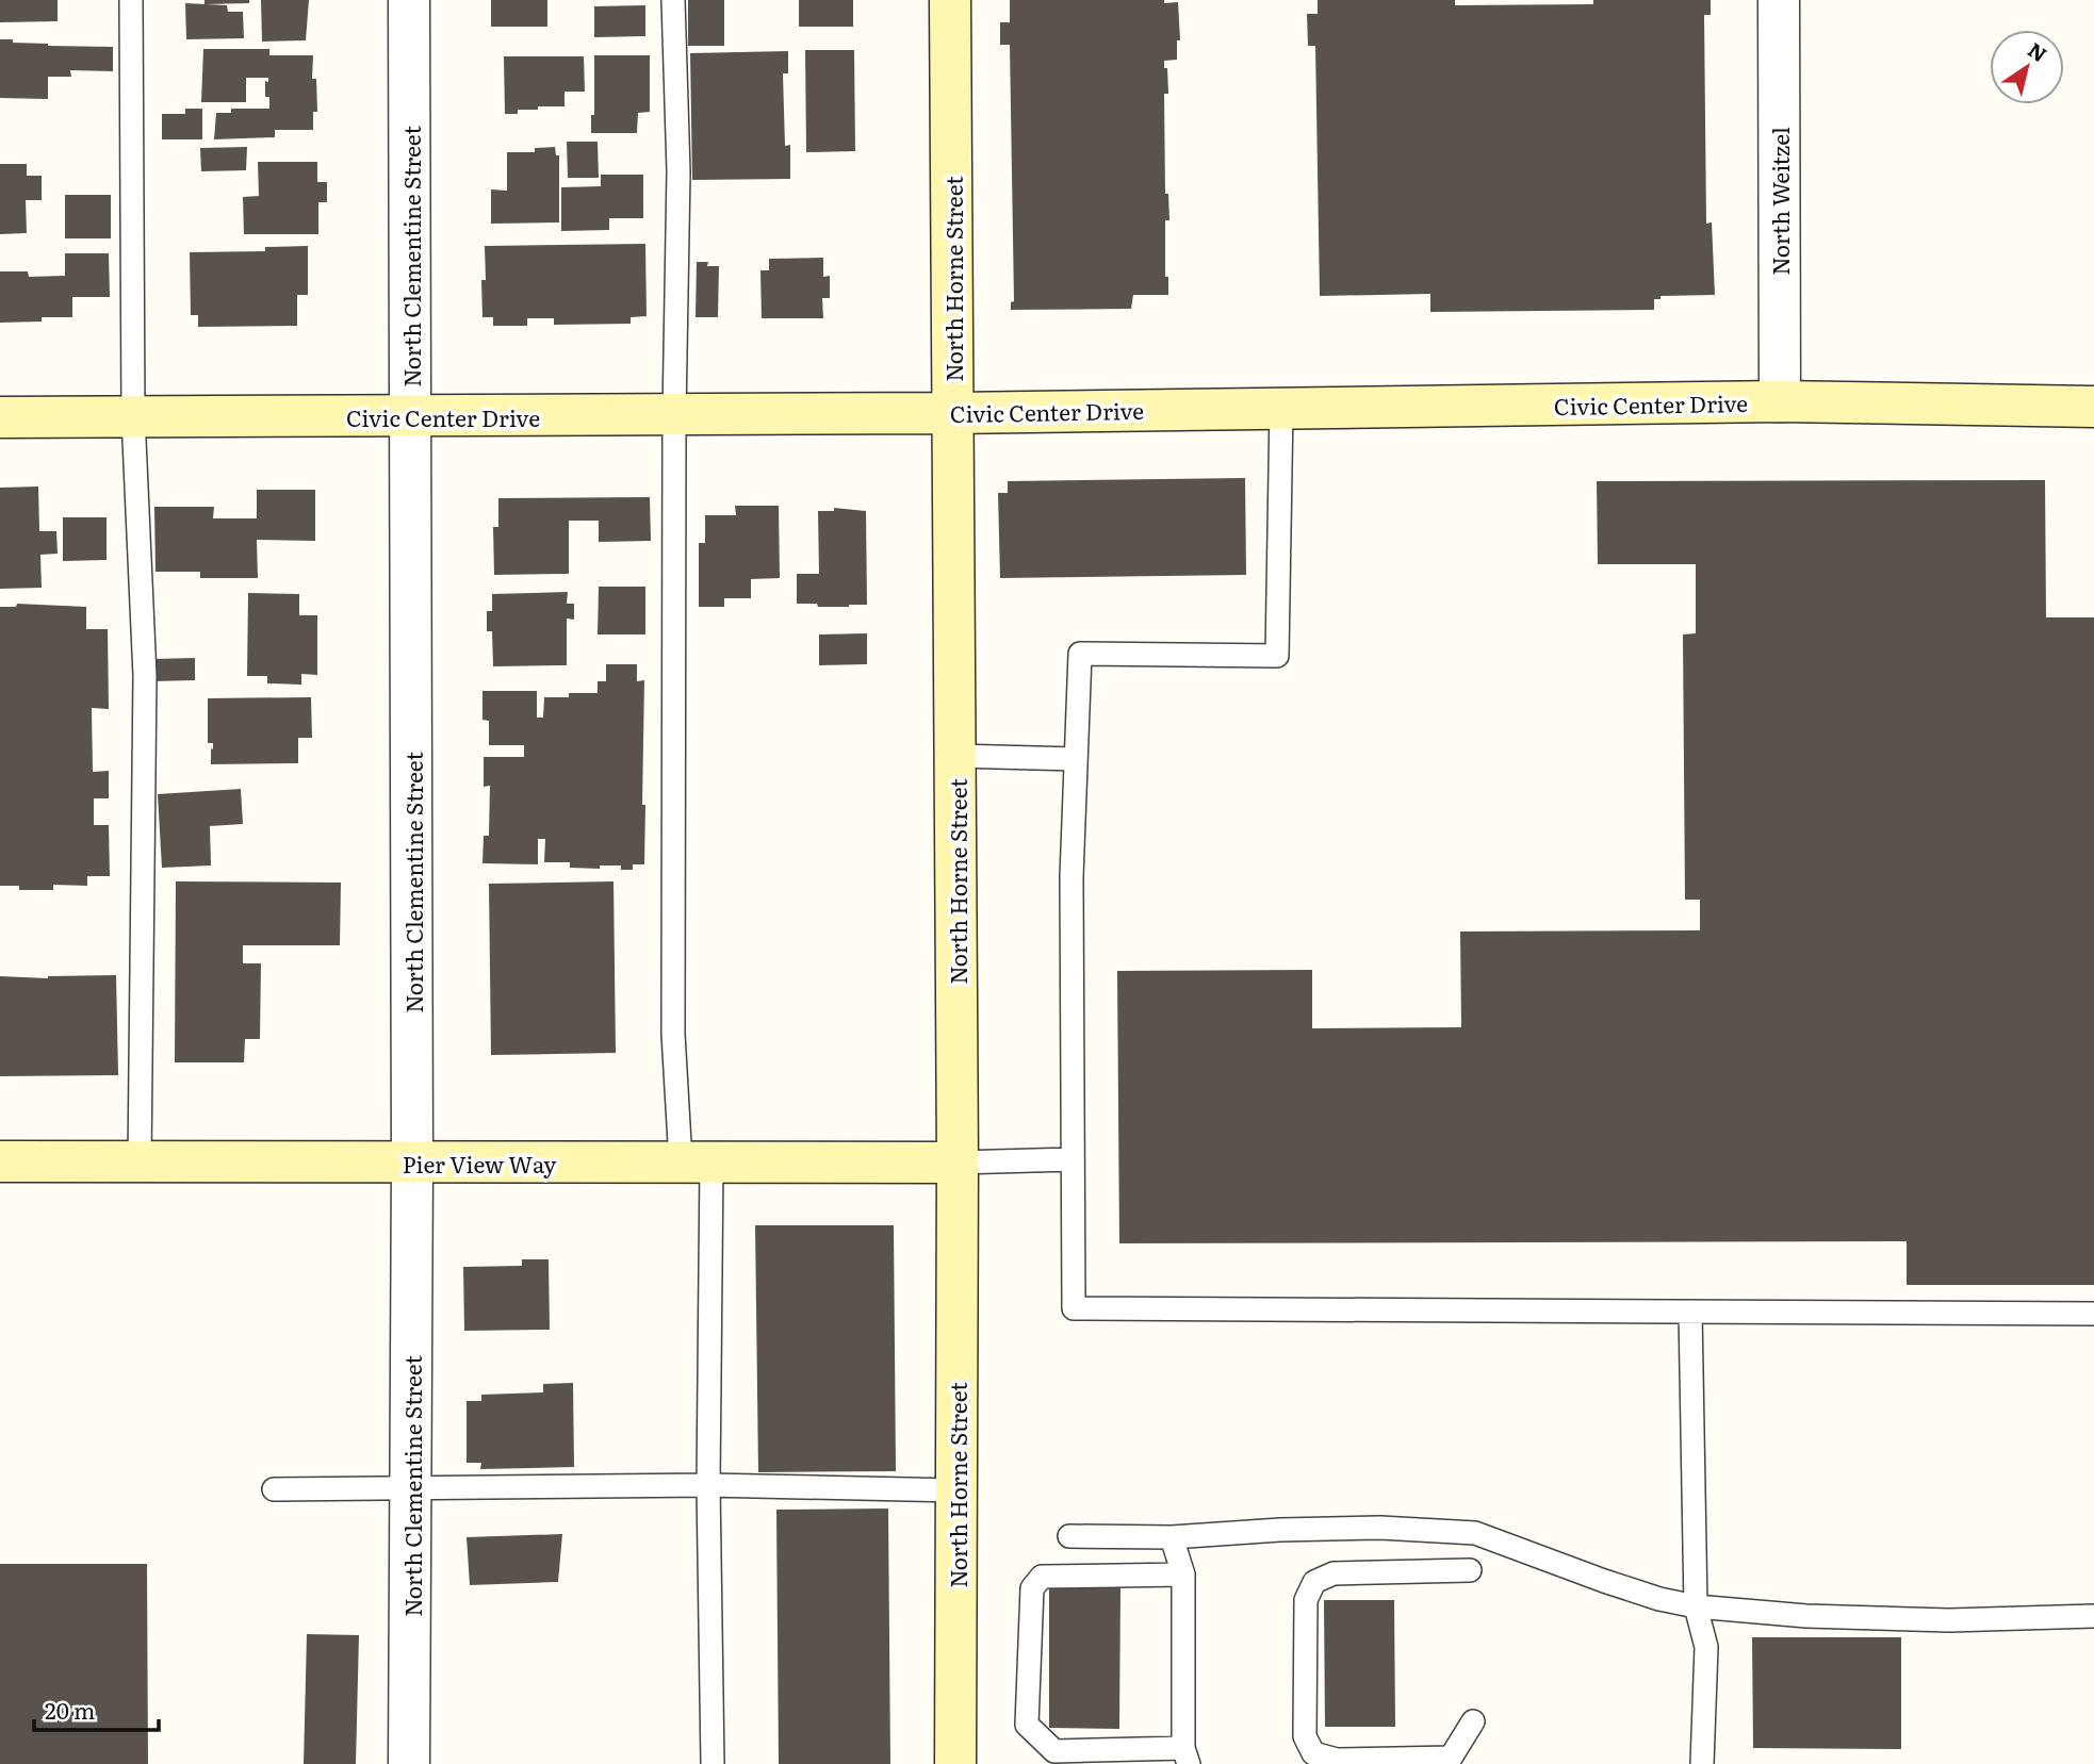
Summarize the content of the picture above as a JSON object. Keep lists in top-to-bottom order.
{
  "streets": {
    "street": [
      "North Weitzel",
      "North Clementine Street",
      "North Horne Street",
      "Civic Center Drive",
      "Pier View Way"
    ]
  },
  "crossings": [
    ["North Weitzel", "Civic Center Drive"],
    ["North Clementine Street", "Civic Center Drive"],
    ["North Clementine Street", "Pier View Way"],
    ["North Horne Street", "Civic Center Drive"],
    ["North Horne Street", "Pier View Way"]
  ],
  "scale_bar": "20 m",
  "north": "top right"
}
